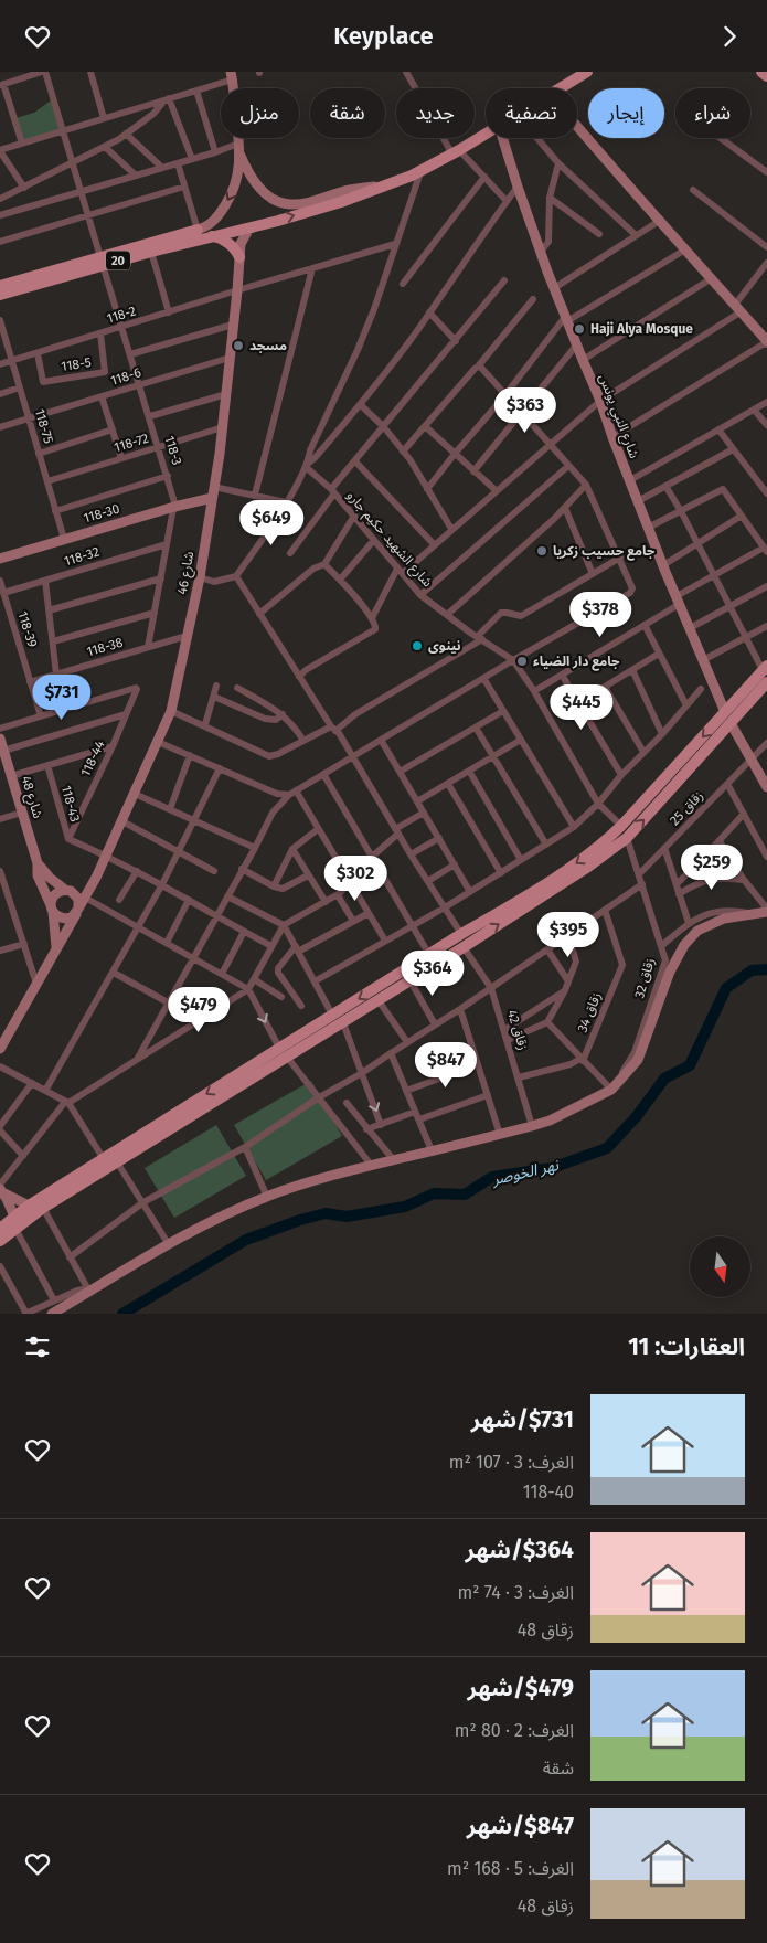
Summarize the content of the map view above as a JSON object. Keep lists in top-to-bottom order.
{
  "streets": {
    "main road": ["20"],
    "street": [
      "118-2",
      "118-5",
      "118-6",
      "شارع النبي يونس",
      "118-75",
      "118-72",
      "118-3",
      "118-30",
      "شارع الشهيد حكيم جارو",
      "118-32",
      "شارع 46",
      "118-39",
      "118-38",
      "118-44",
      "شارع 48",
      "118-43",
      "زقاق 25",
      "زقاق 32",
      "زقاق 34",
      "زقاق 42"
    ]
  },
  "crossings": [
    ["20", "118-3"],
    ["20", "شارع 46"],
    ["118-2", "118-5"],
    ["118-2", "118-75"],
    ["118-2", "118-3"],
    ["118-2", "شارع 46"],
    ["118-6", "118-75"],
    ["118-6", "118-3"],
    ["118-6", "شارع 46"],
    ["118-75", "118-72"],
    ["118-75", "118-30"],
    ["118-72", "118-3"],
    ["118-72", "شارع 46"],
    ["118-3", "118-30"],
    ["118-3", "118-32"],
    ["118-3", "118-38"],
    ["118-30", "شارع 46"],
    ["118-32", "118-39"],
    ["شارع 46", "118-38"],
    ["شارع 46", "شارع 48"],
    ["شارع 46", "118-43"],
    ["118-39", "118-38"],
    ["118-39", "118-44"],
    ["118-44", "118-43"],
    ["زقاق 25", "زقاق 32"]
  ],
  "water": ["نهر الخوصر"],
  "places": [
    "Haji Alya Mosque",
    "مسجد",
    "جامع حسيب زكريا",
    "نينوى",
    "جامع دار الضياء"
  ],
  "north": "bottom",
  "page": {
    "header": "Keyplace",
    "chip": [
      "شراء",
      "إيجار",
      "تصفية",
      "جديد",
      "شقة",
      "منزل"
    ],
    "price": [
      "$363",
      "$649",
      "$378",
      "$731",
      "$445",
      "$259",
      "$302",
      "$395",
      "$364",
      "$479",
      "$847"
    ],
    "heading": "العقارات: 11",
    "list": [
      {
        "name": "$731/شهر",
        "note": "الغرف: 3 · 107 m² · 118-40"
      },
      {
        "name": "$364/شهر",
        "note": "الغرف: 3 · 74 m² · زقاق 48"
      },
      {
        "name": "$479/شهر",
        "note": "الغرف: 2 · 80 m² · شقة"
      },
      {
        "name": "$847/شهر",
        "note": "الغرف: 5 · 168 m² · زقاق 48"
      }
    ]
  }
}
